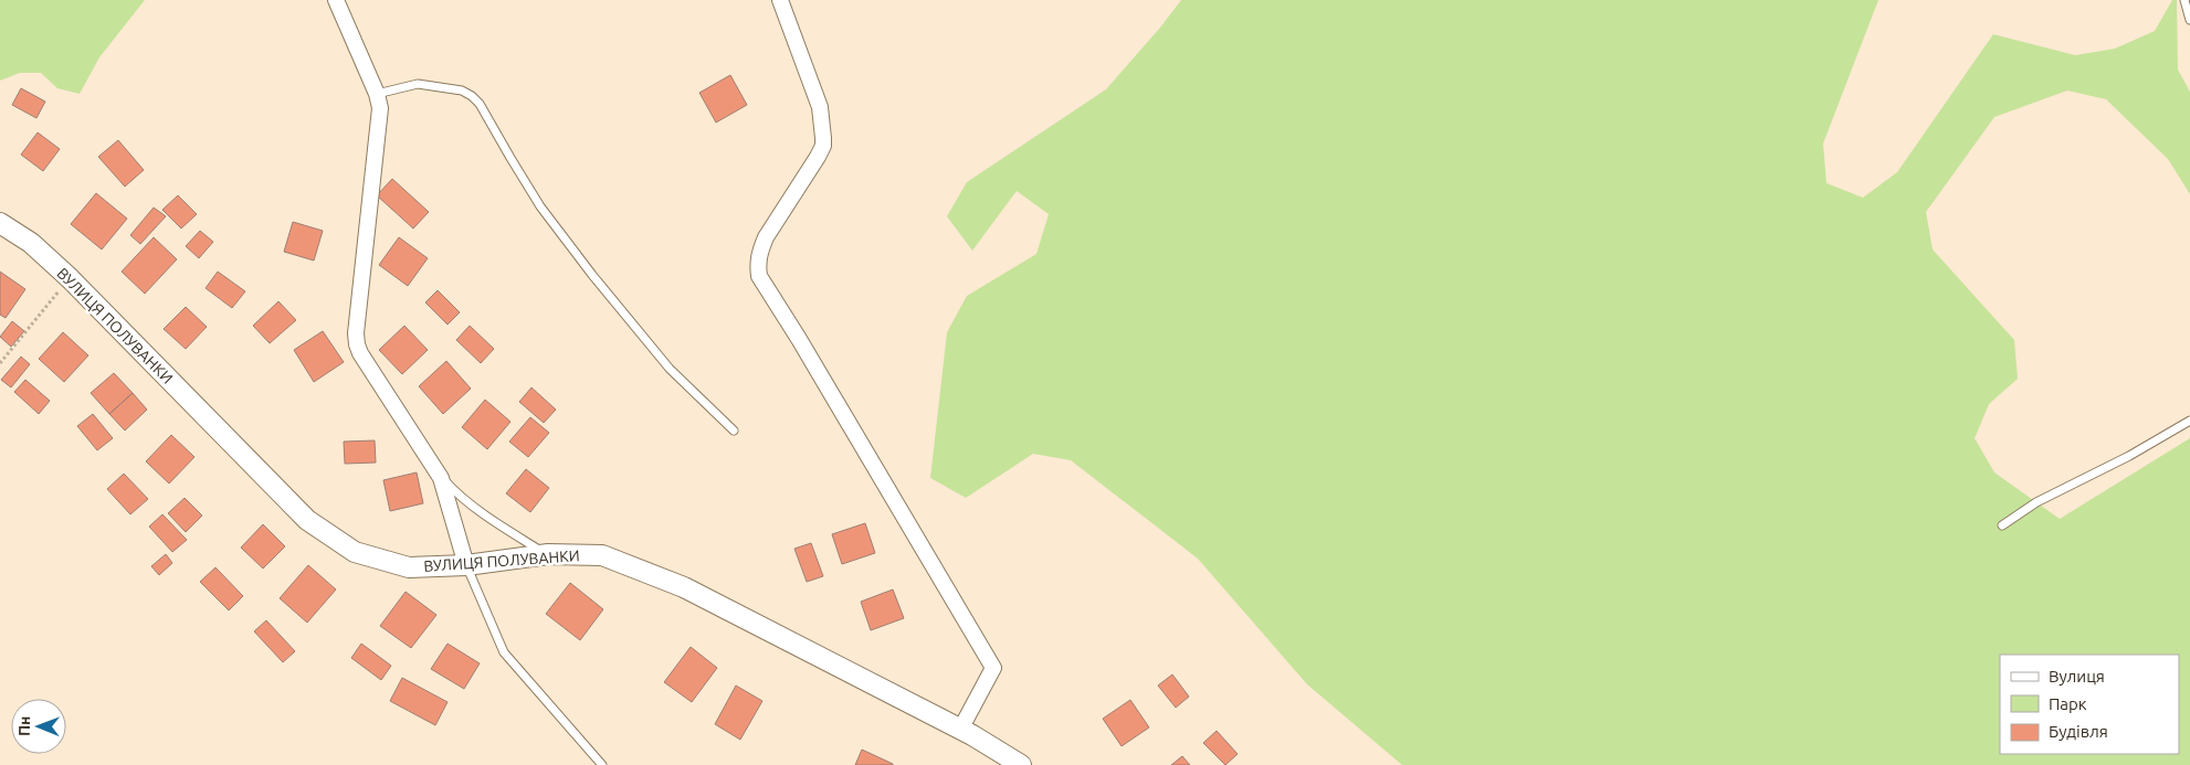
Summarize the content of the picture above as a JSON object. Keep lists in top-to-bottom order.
{
  "streets": {
    "street": ["ВУЛИЦЯ ПОЛУВАНКИ"]
  },
  "legend": ["Вулиця", "Парк", "Будівля"],
  "north": "left"
}
